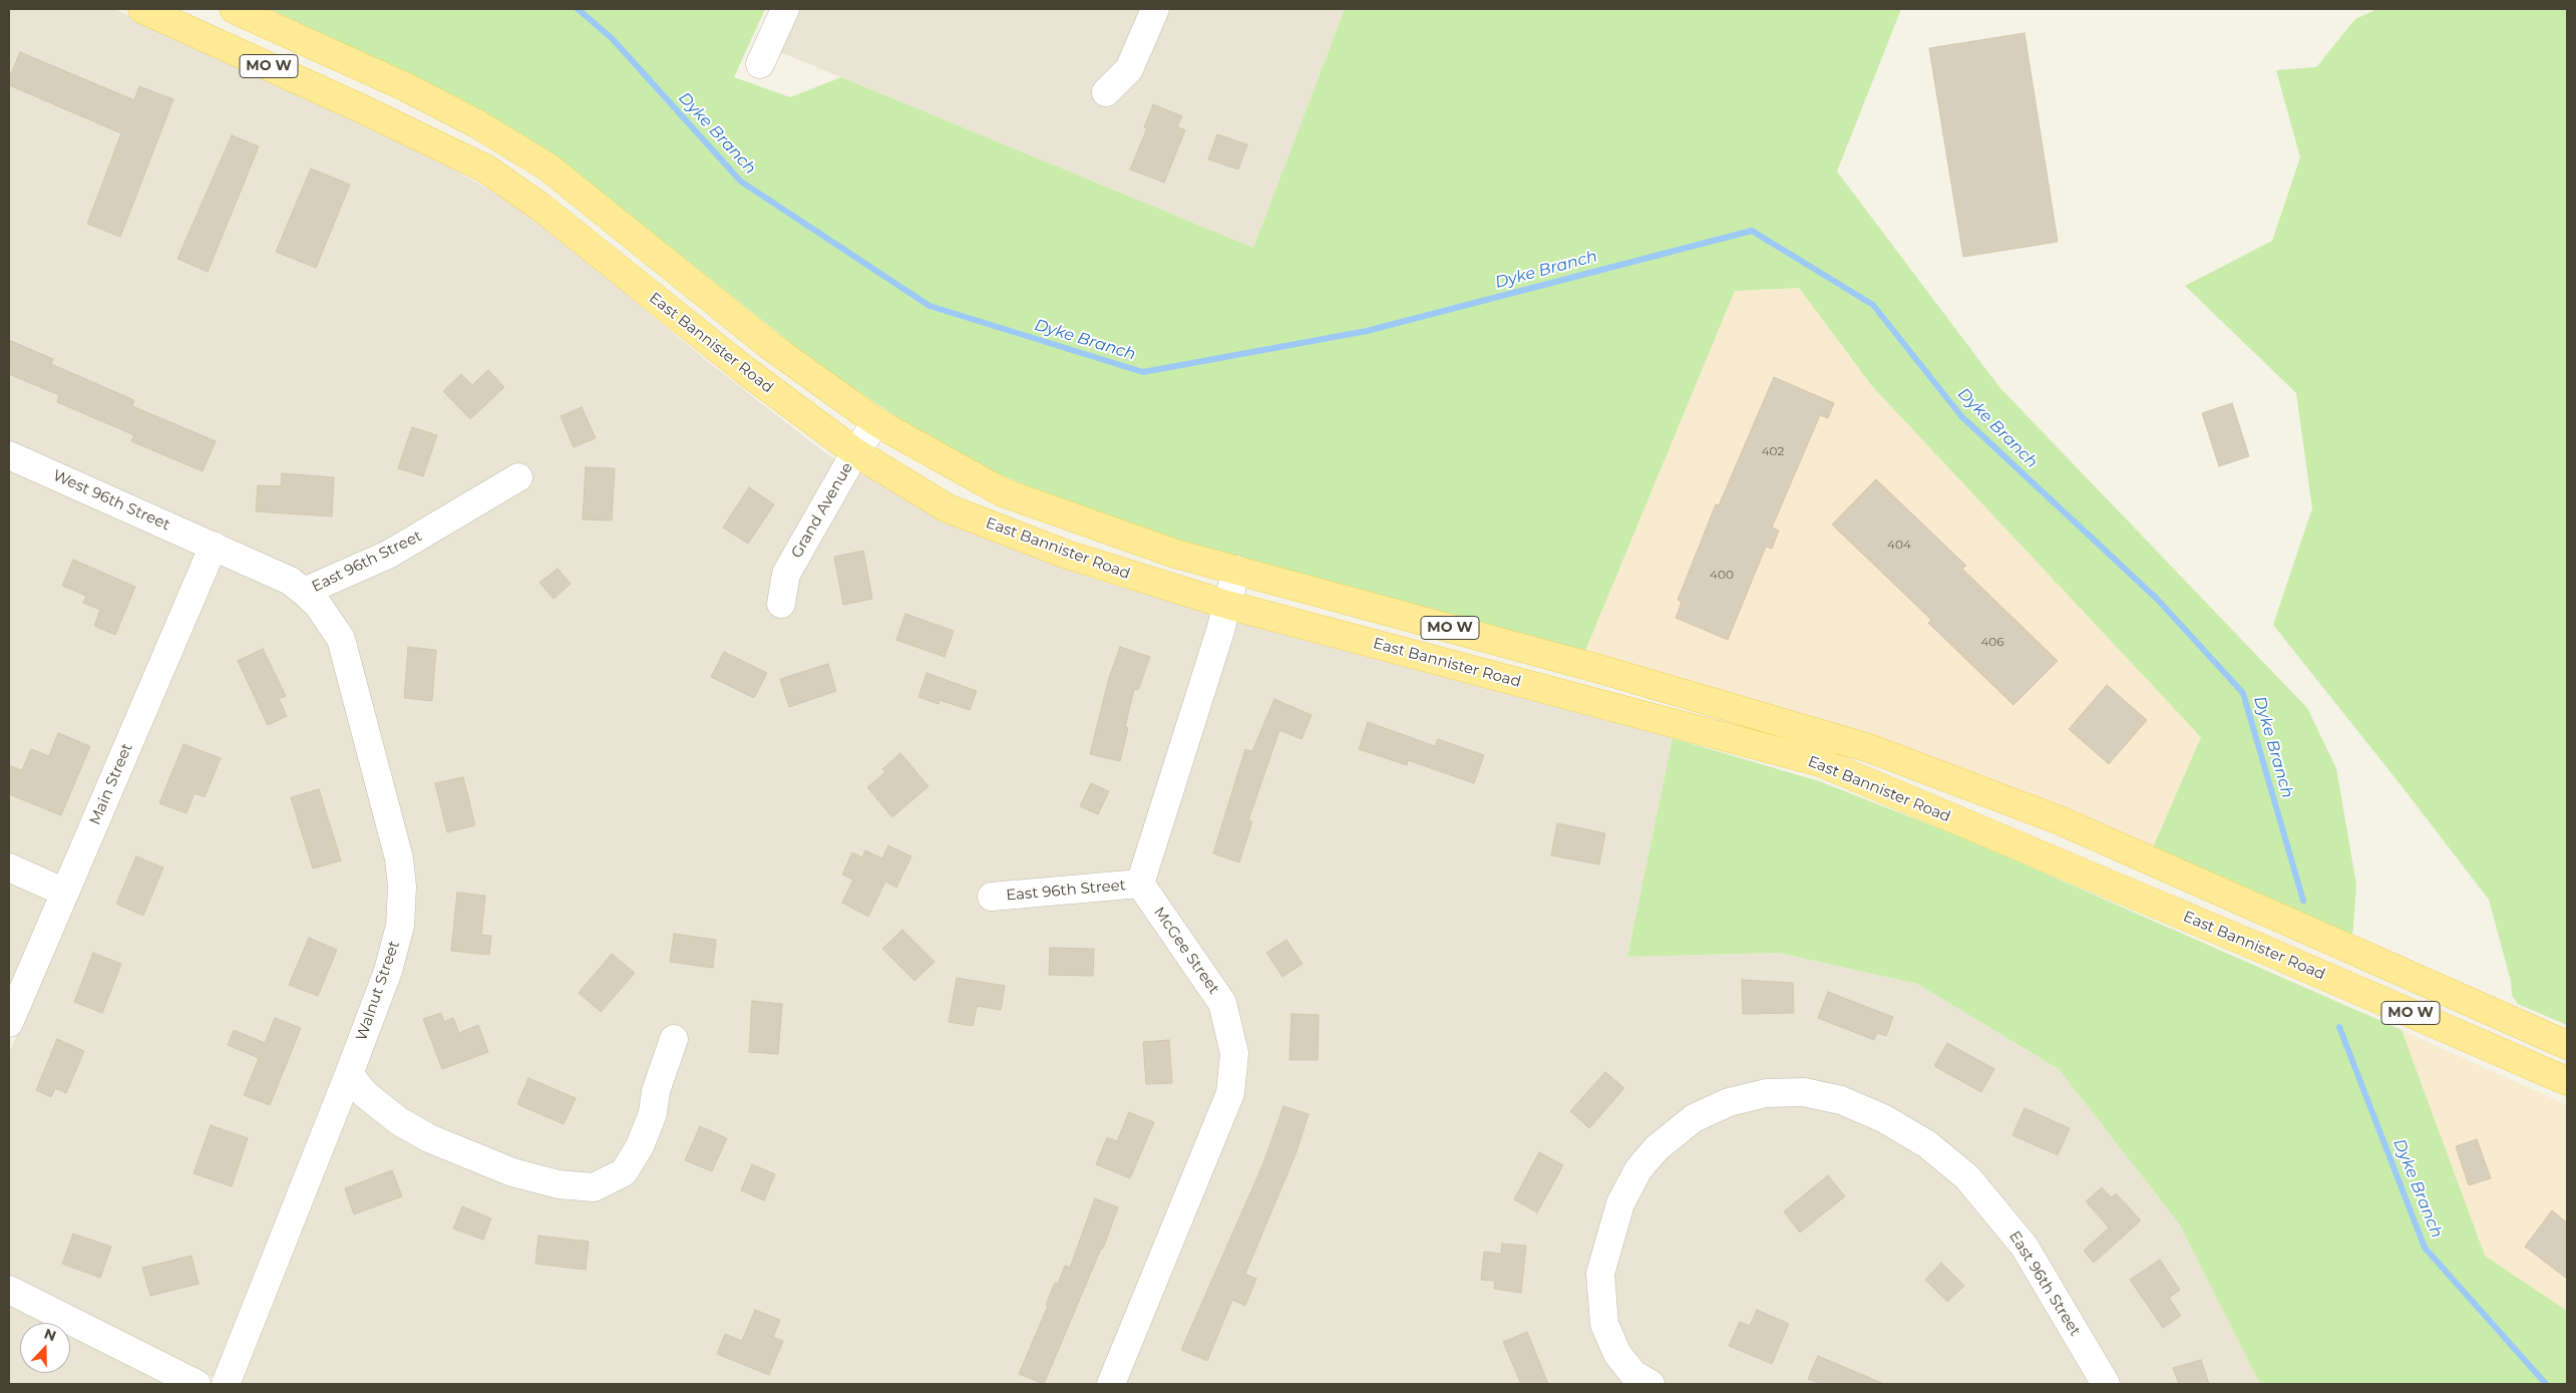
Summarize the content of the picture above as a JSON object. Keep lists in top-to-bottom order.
{
  "streets": {
    "main road": ["MO W", "East Bannister Road"],
    "street": [
      "West 96th Street",
      "Grand Avenue",
      "East 96th Street",
      "Main Street",
      "McGee Street",
      "Walnut Street"
    ]
  },
  "crossings": [
    ["East Bannister Road", "Grand Avenue"],
    ["West 96th Street", "East 96th Street"],
    ["West 96th Street", "Main Street"],
    ["East 96th Street", "Main Street"],
    ["East 96th Street", "McGee Street"],
    ["East 96th Street", "Walnut Street"]
  ],
  "water": ["Dyke Branch"],
  "house_numbers": [
    "402",
    "404",
    "400",
    "406"
  ],
  "north": "top"
}
